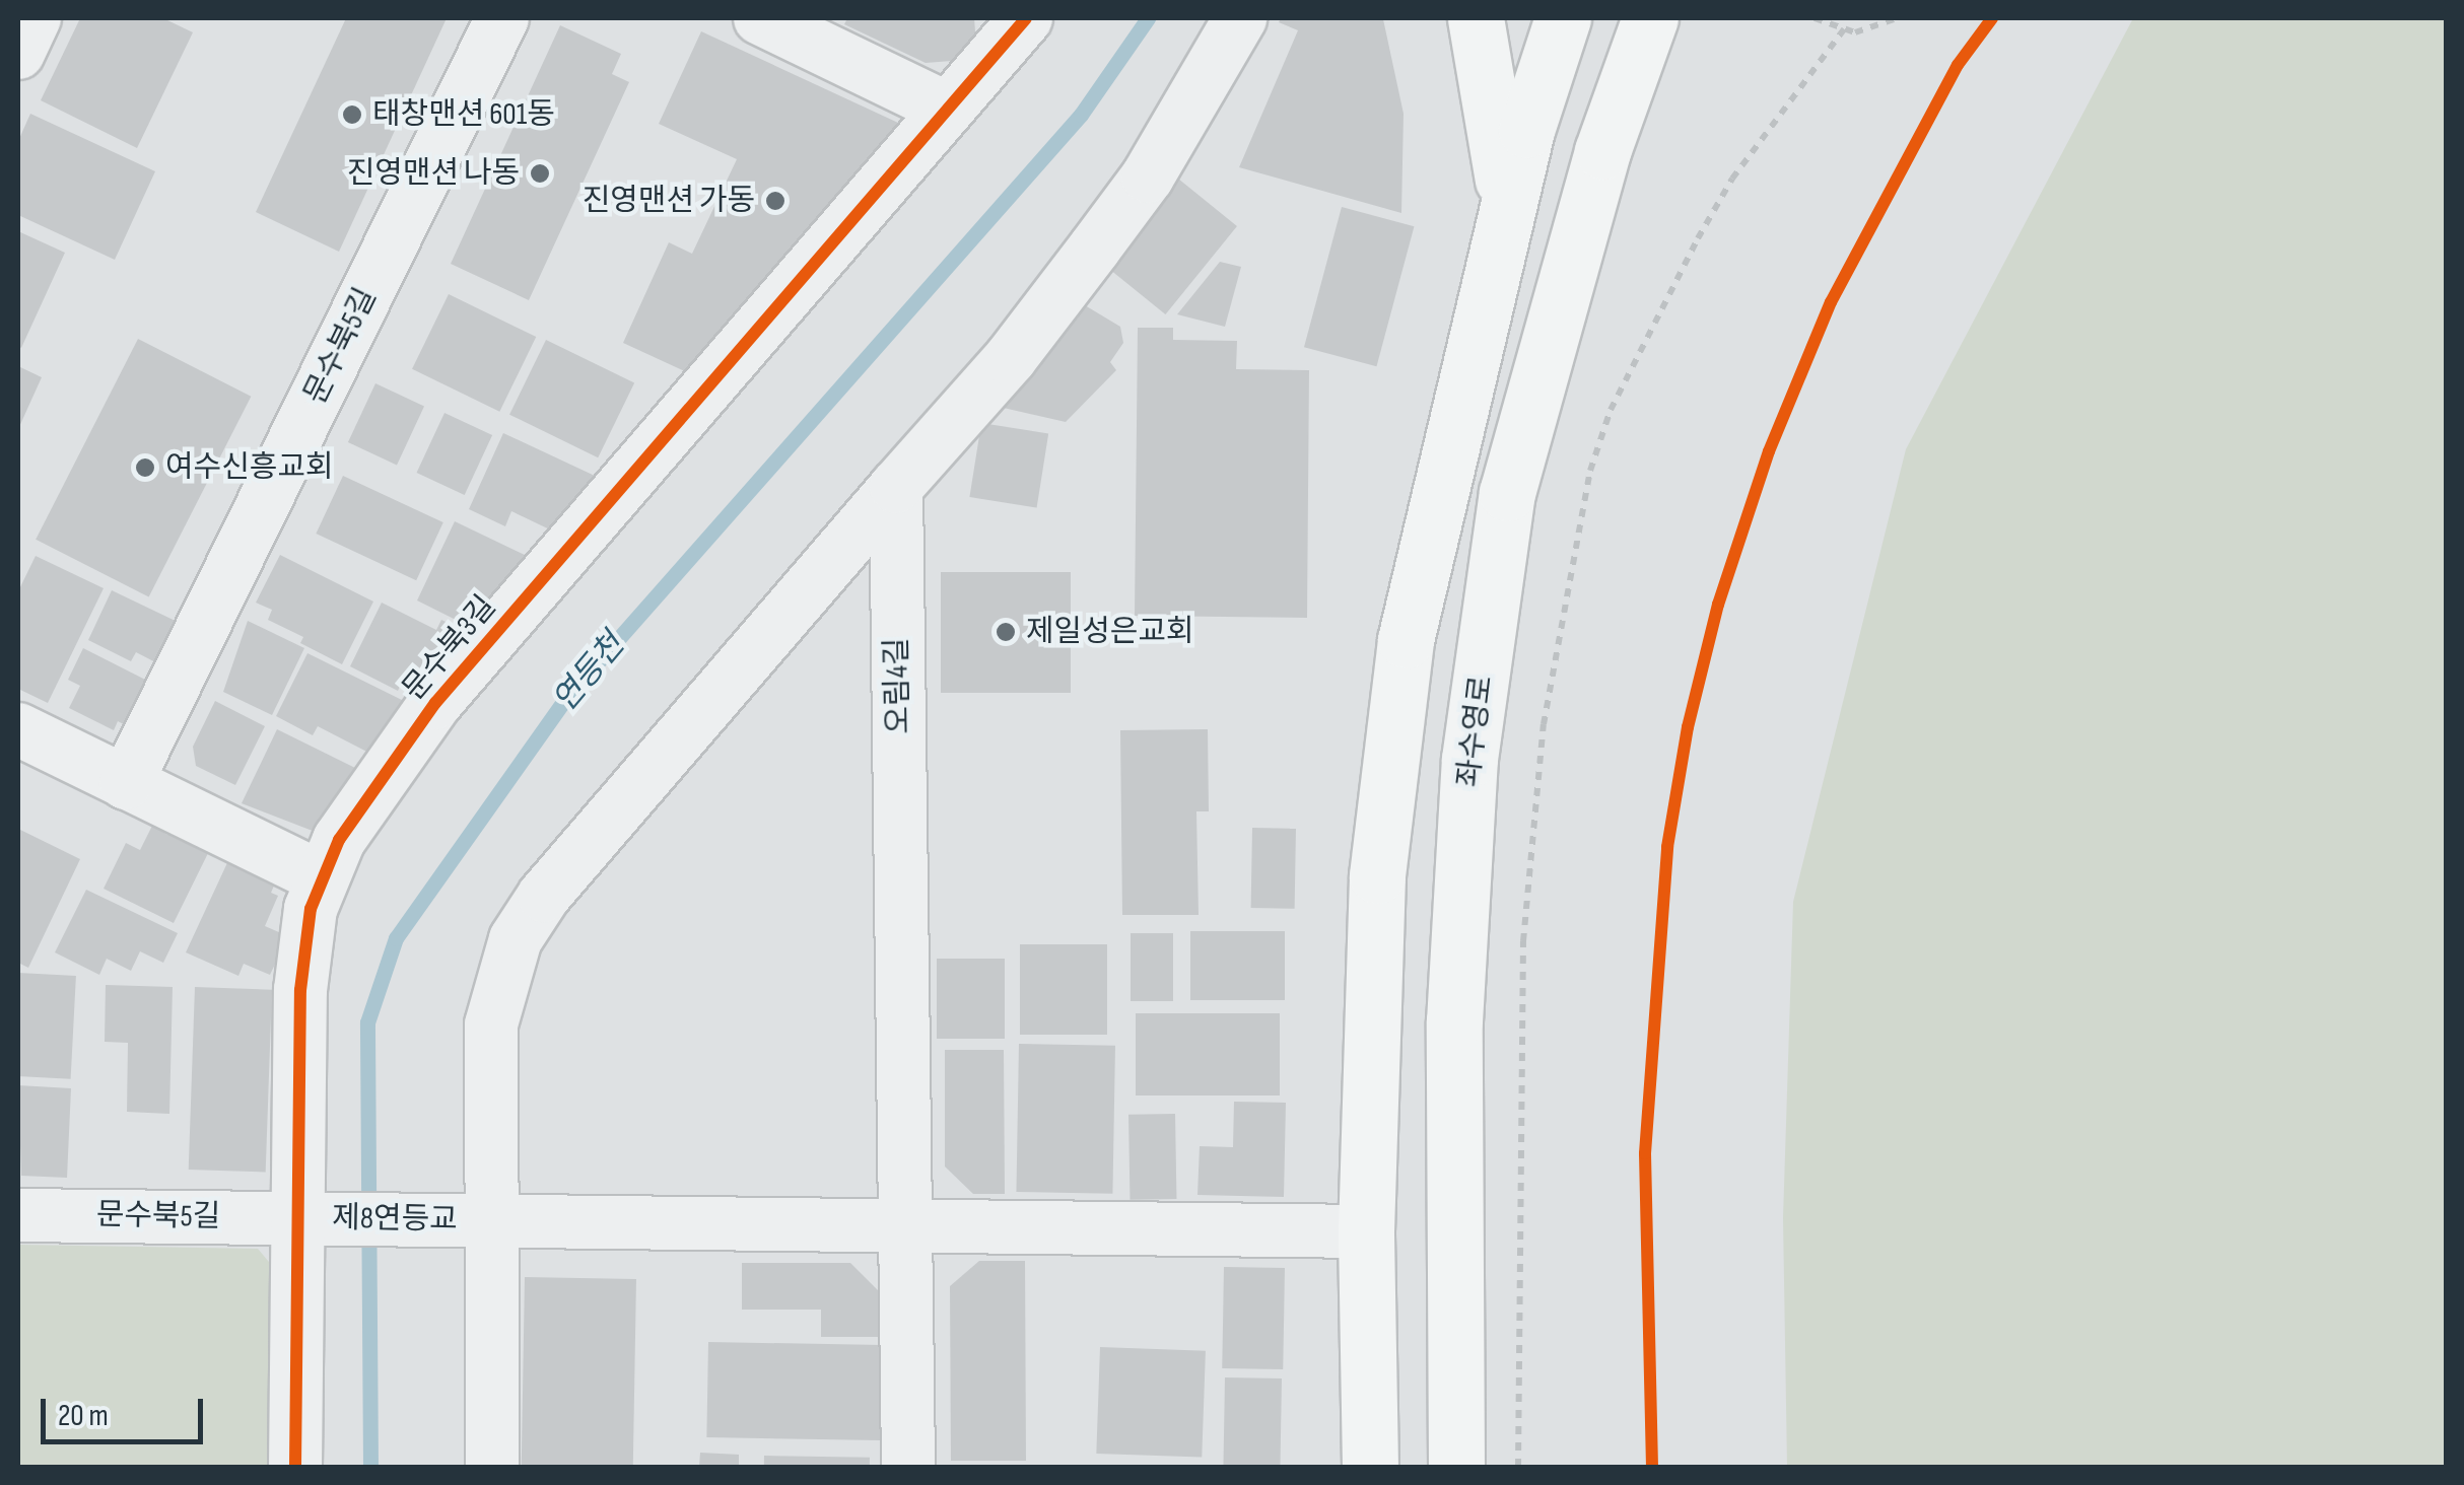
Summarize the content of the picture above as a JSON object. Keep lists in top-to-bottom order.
{
  "streets": {
    "main road": ["좌수영로"],
    "street": [
      "문수북5길",
      "문수북3길",
      "오림4길",
      "제8연등교"
    ]
  },
  "crossings": [
    ["문수북5길", "문수북3길"],
    ["문수북5길", "제8연등교"],
    ["문수북3길", "제8연등교"],
    ["오림4길", "제8연등교"]
  ],
  "water": ["연등천"],
  "places": [
    "태창맨션 601동",
    "진영맨션 나동",
    "진영맨션 가동",
    "여수신흥교회",
    "제일성은교회"
  ],
  "scale_bar": "20 m"
}
